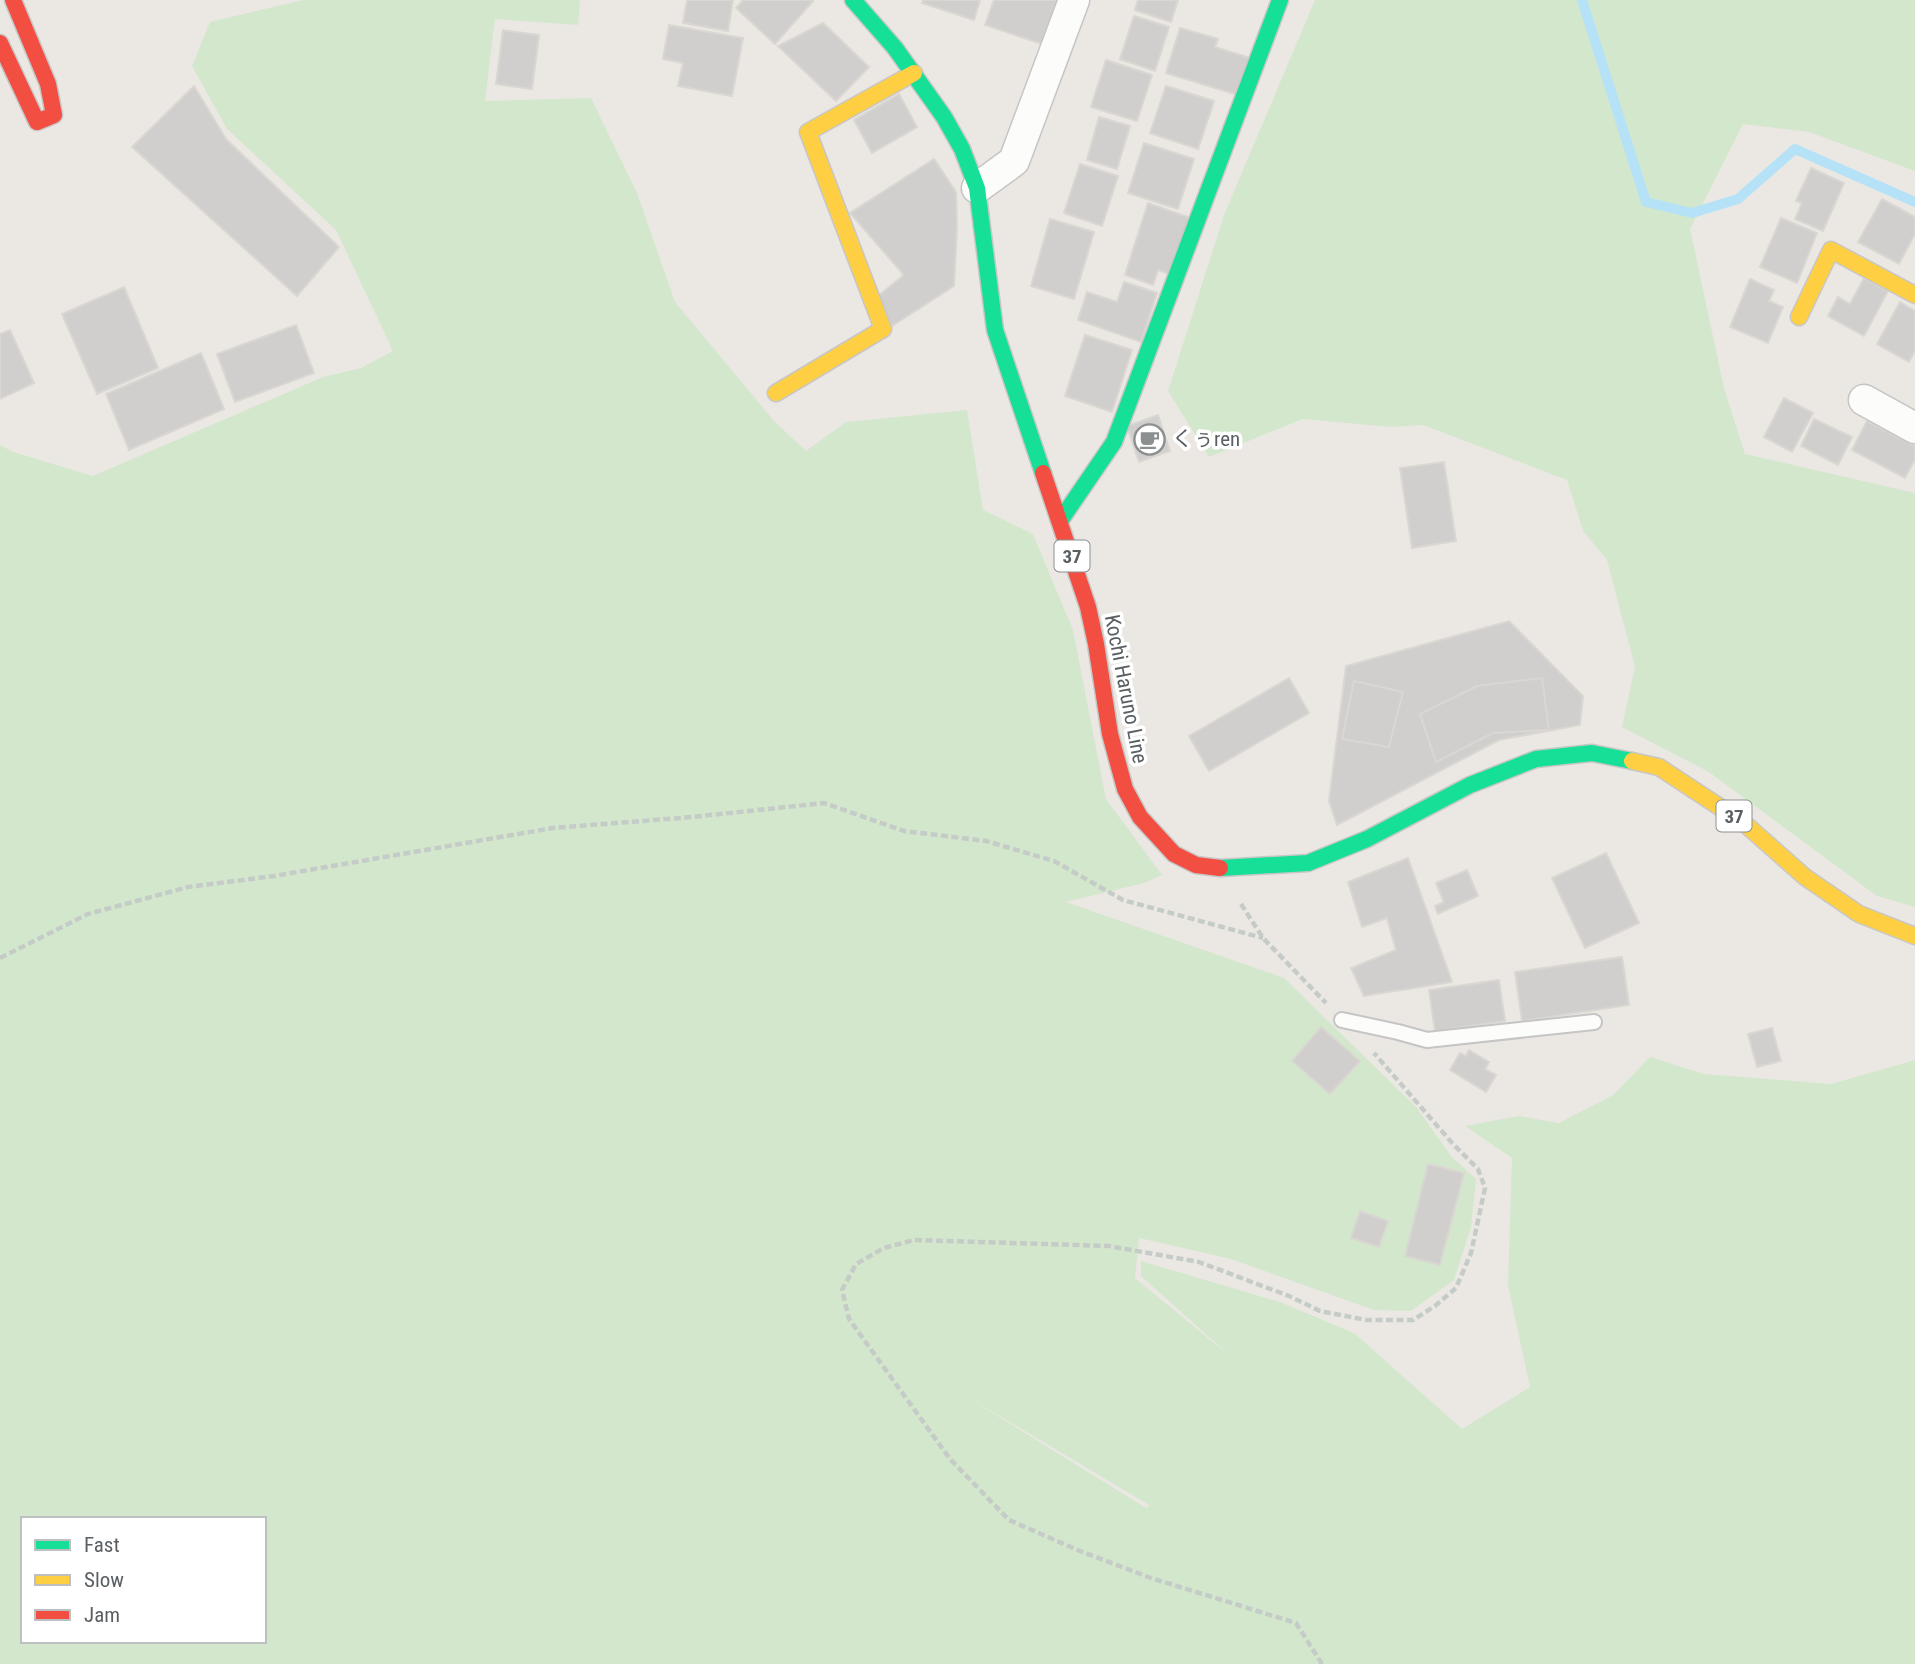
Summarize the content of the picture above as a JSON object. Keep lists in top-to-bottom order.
{
  "streets": {
    "main road": ["37", "Kochi Haruno Line"]
  },
  "places": {
    "cafe": ["くぅren"]
  },
  "legend": ["Fast", "Slow", "Jam"]
}
